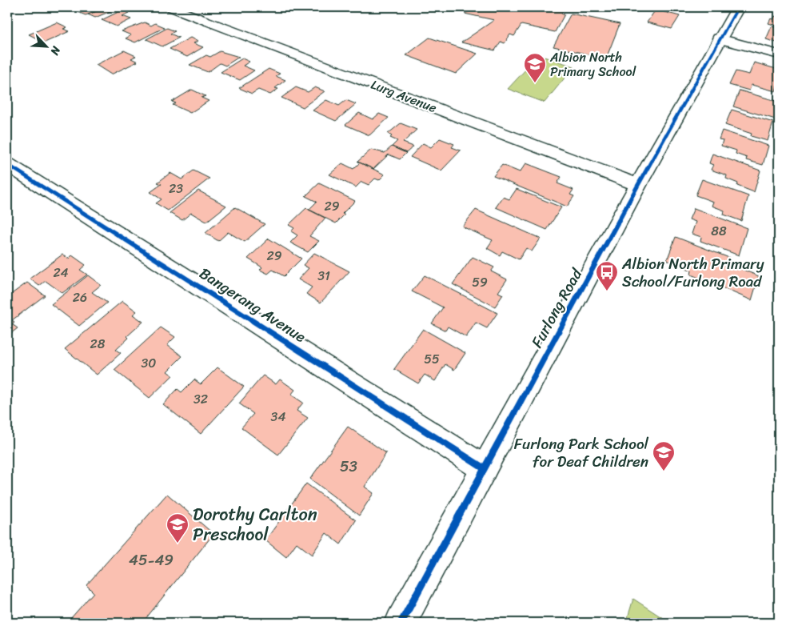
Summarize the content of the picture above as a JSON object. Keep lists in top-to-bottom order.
{
  "streets": {
    "street": ["Lurg Avenue", "Bangerang Avenue", "Furlong Road"]
  },
  "crossings": [
    ["Lurg Avenue", "Furlong Road"],
    ["Bangerang Avenue", "Furlong Road"]
  ],
  "places": {
    "school or university": ["Albion North Primary School", "Furlong Park School for Deaf Children", "Dorothy Carlton Preschool"],
    "bus stop": ["Albion North Primary School/Furlong Road"]
  },
  "house_numbers": [
    "23",
    "29",
    "88",
    "29",
    "24",
    "31",
    "59",
    "26",
    "28",
    "55",
    "30",
    "32",
    "34",
    "53",
    "45-49"
  ],
  "north": "bottom right"
}
